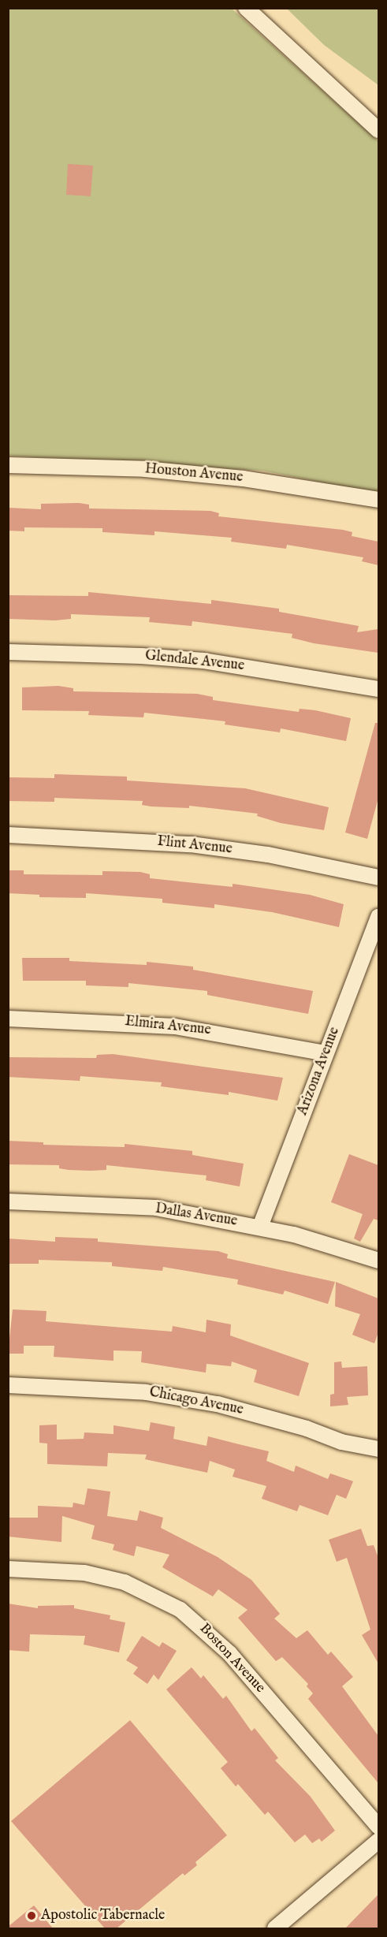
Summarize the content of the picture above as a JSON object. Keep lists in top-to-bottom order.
{
  "streets": {
    "street": [
      "Houston Avenue",
      "Glendale Avenue",
      "Flint Avenue",
      "Elmira Avenue",
      "Arizona Avenue",
      "Dallas Avenue",
      "Chicago Avenue",
      "Boston Avenue"
    ]
  },
  "crossings": [
    ["Elmira Avenue", "Arizona Avenue"],
    ["Arizona Avenue", "Dallas Avenue"]
  ],
  "places": ["Apostolic Tabernacle"]
}
